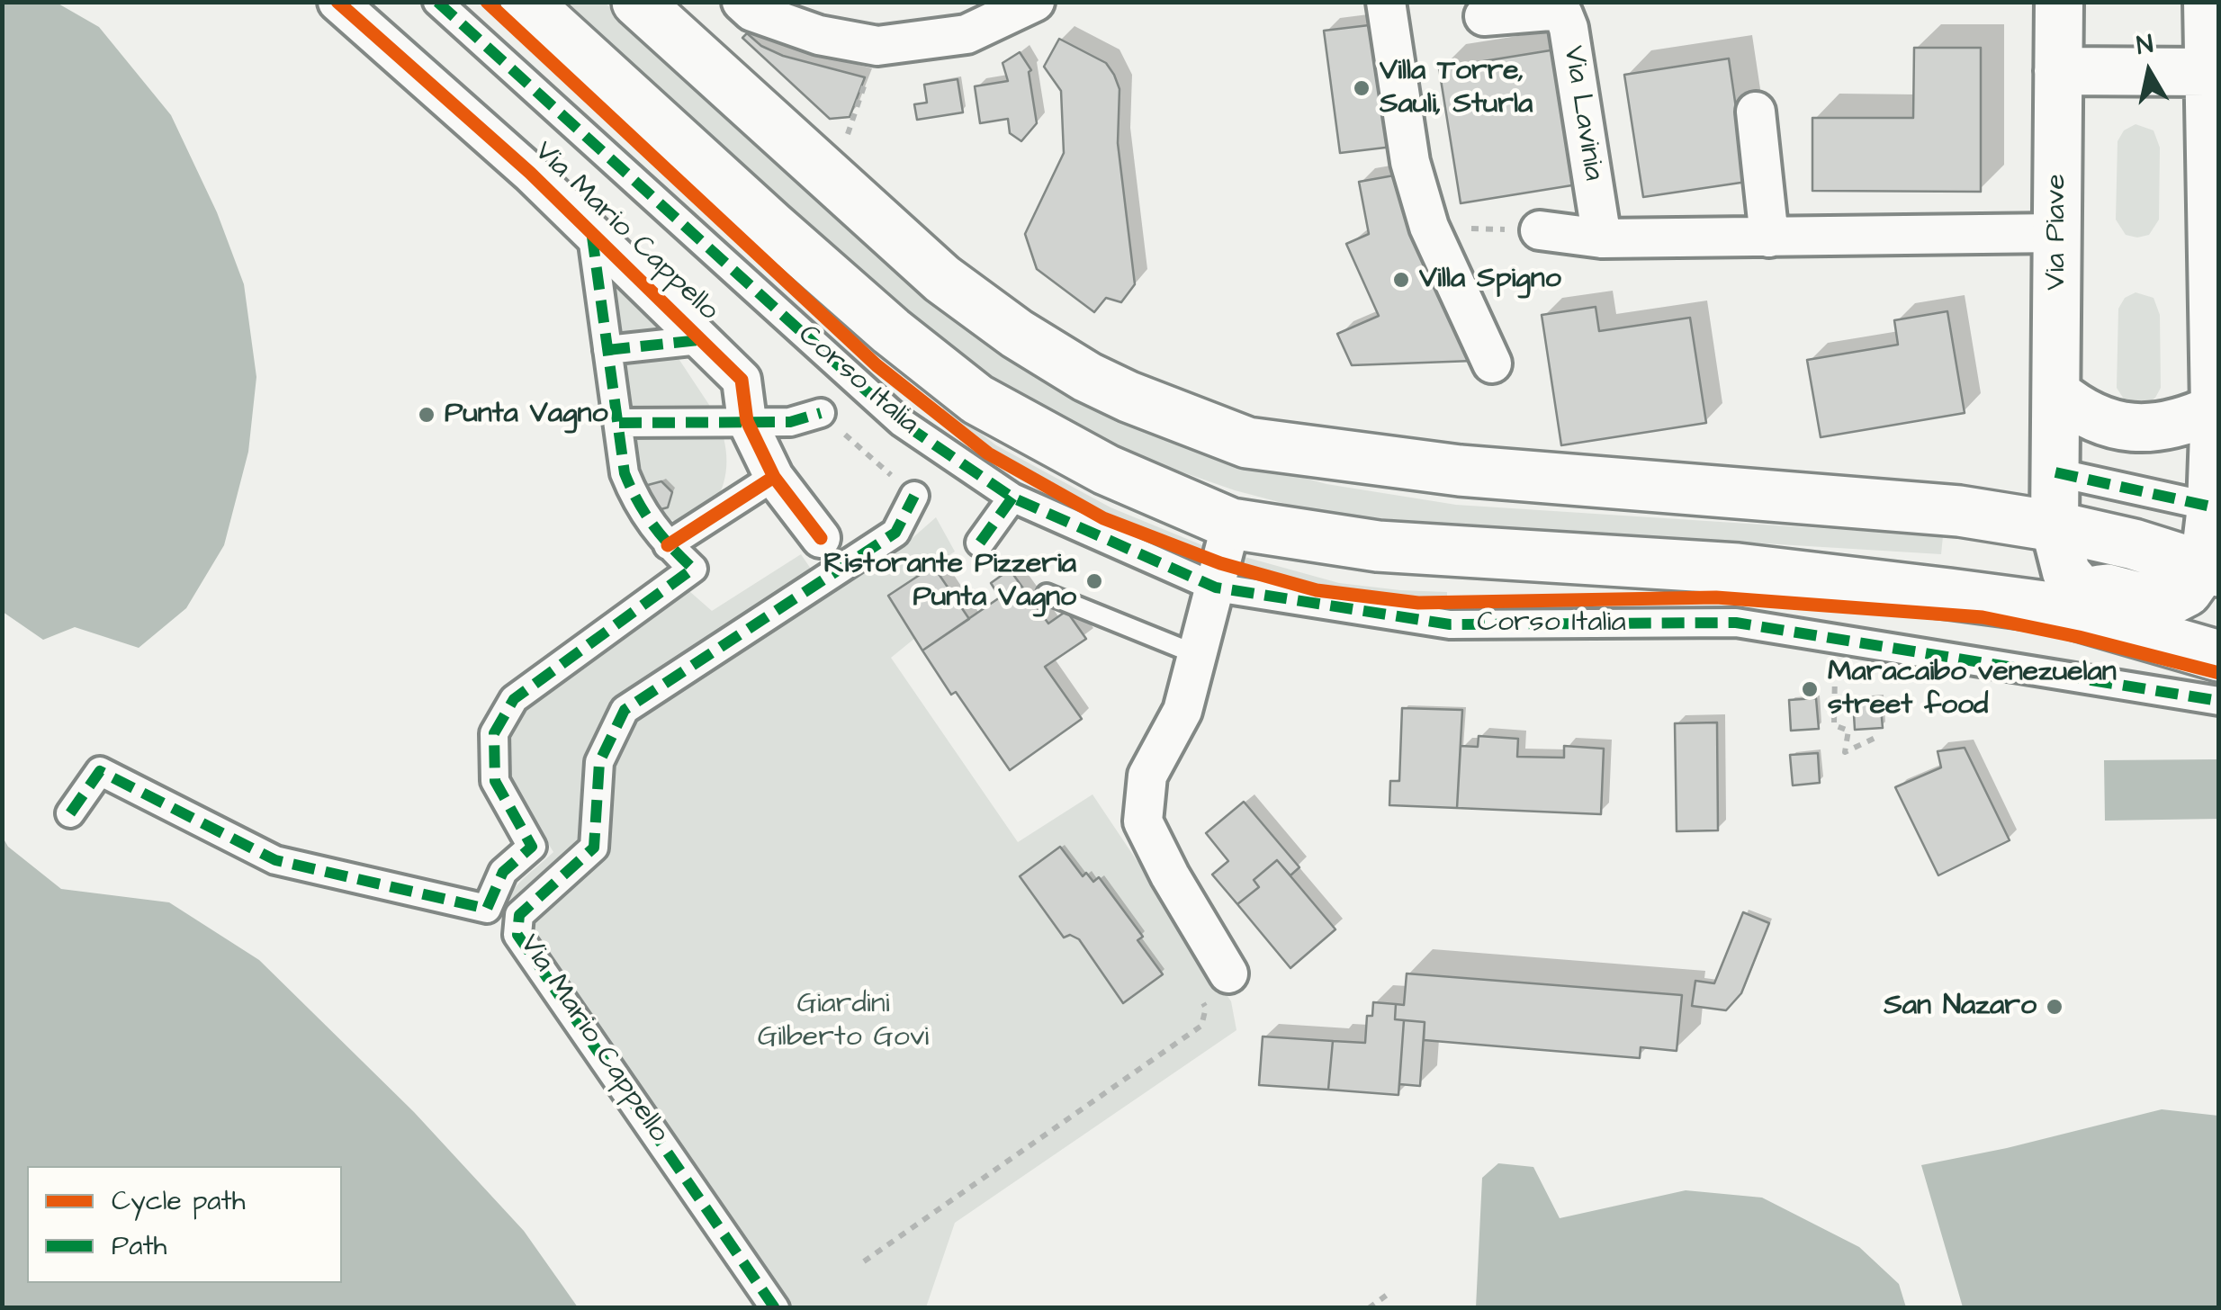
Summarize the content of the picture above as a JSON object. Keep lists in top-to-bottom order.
{
  "streets": {
    "main road": ["Corso Italia"],
    "street": ["Via Lavinia", "Via Mario Cappello", "Via Piave"]
  },
  "crossings": [
    ["Via Piave", "Corso Italia"]
  ],
  "parks": ["Giardini Gilberto Govi"],
  "places": [
    "Villa Torre, Sauli, Sturla",
    "Villa Spigno",
    "Punta Vagno",
    "Ristorante Pizzeria Punta Vagno",
    "Maracaibo venezuelan street food",
    "San Nazaro"
  ],
  "legend": ["Cycle path", "Path"],
  "north": "top"
}
